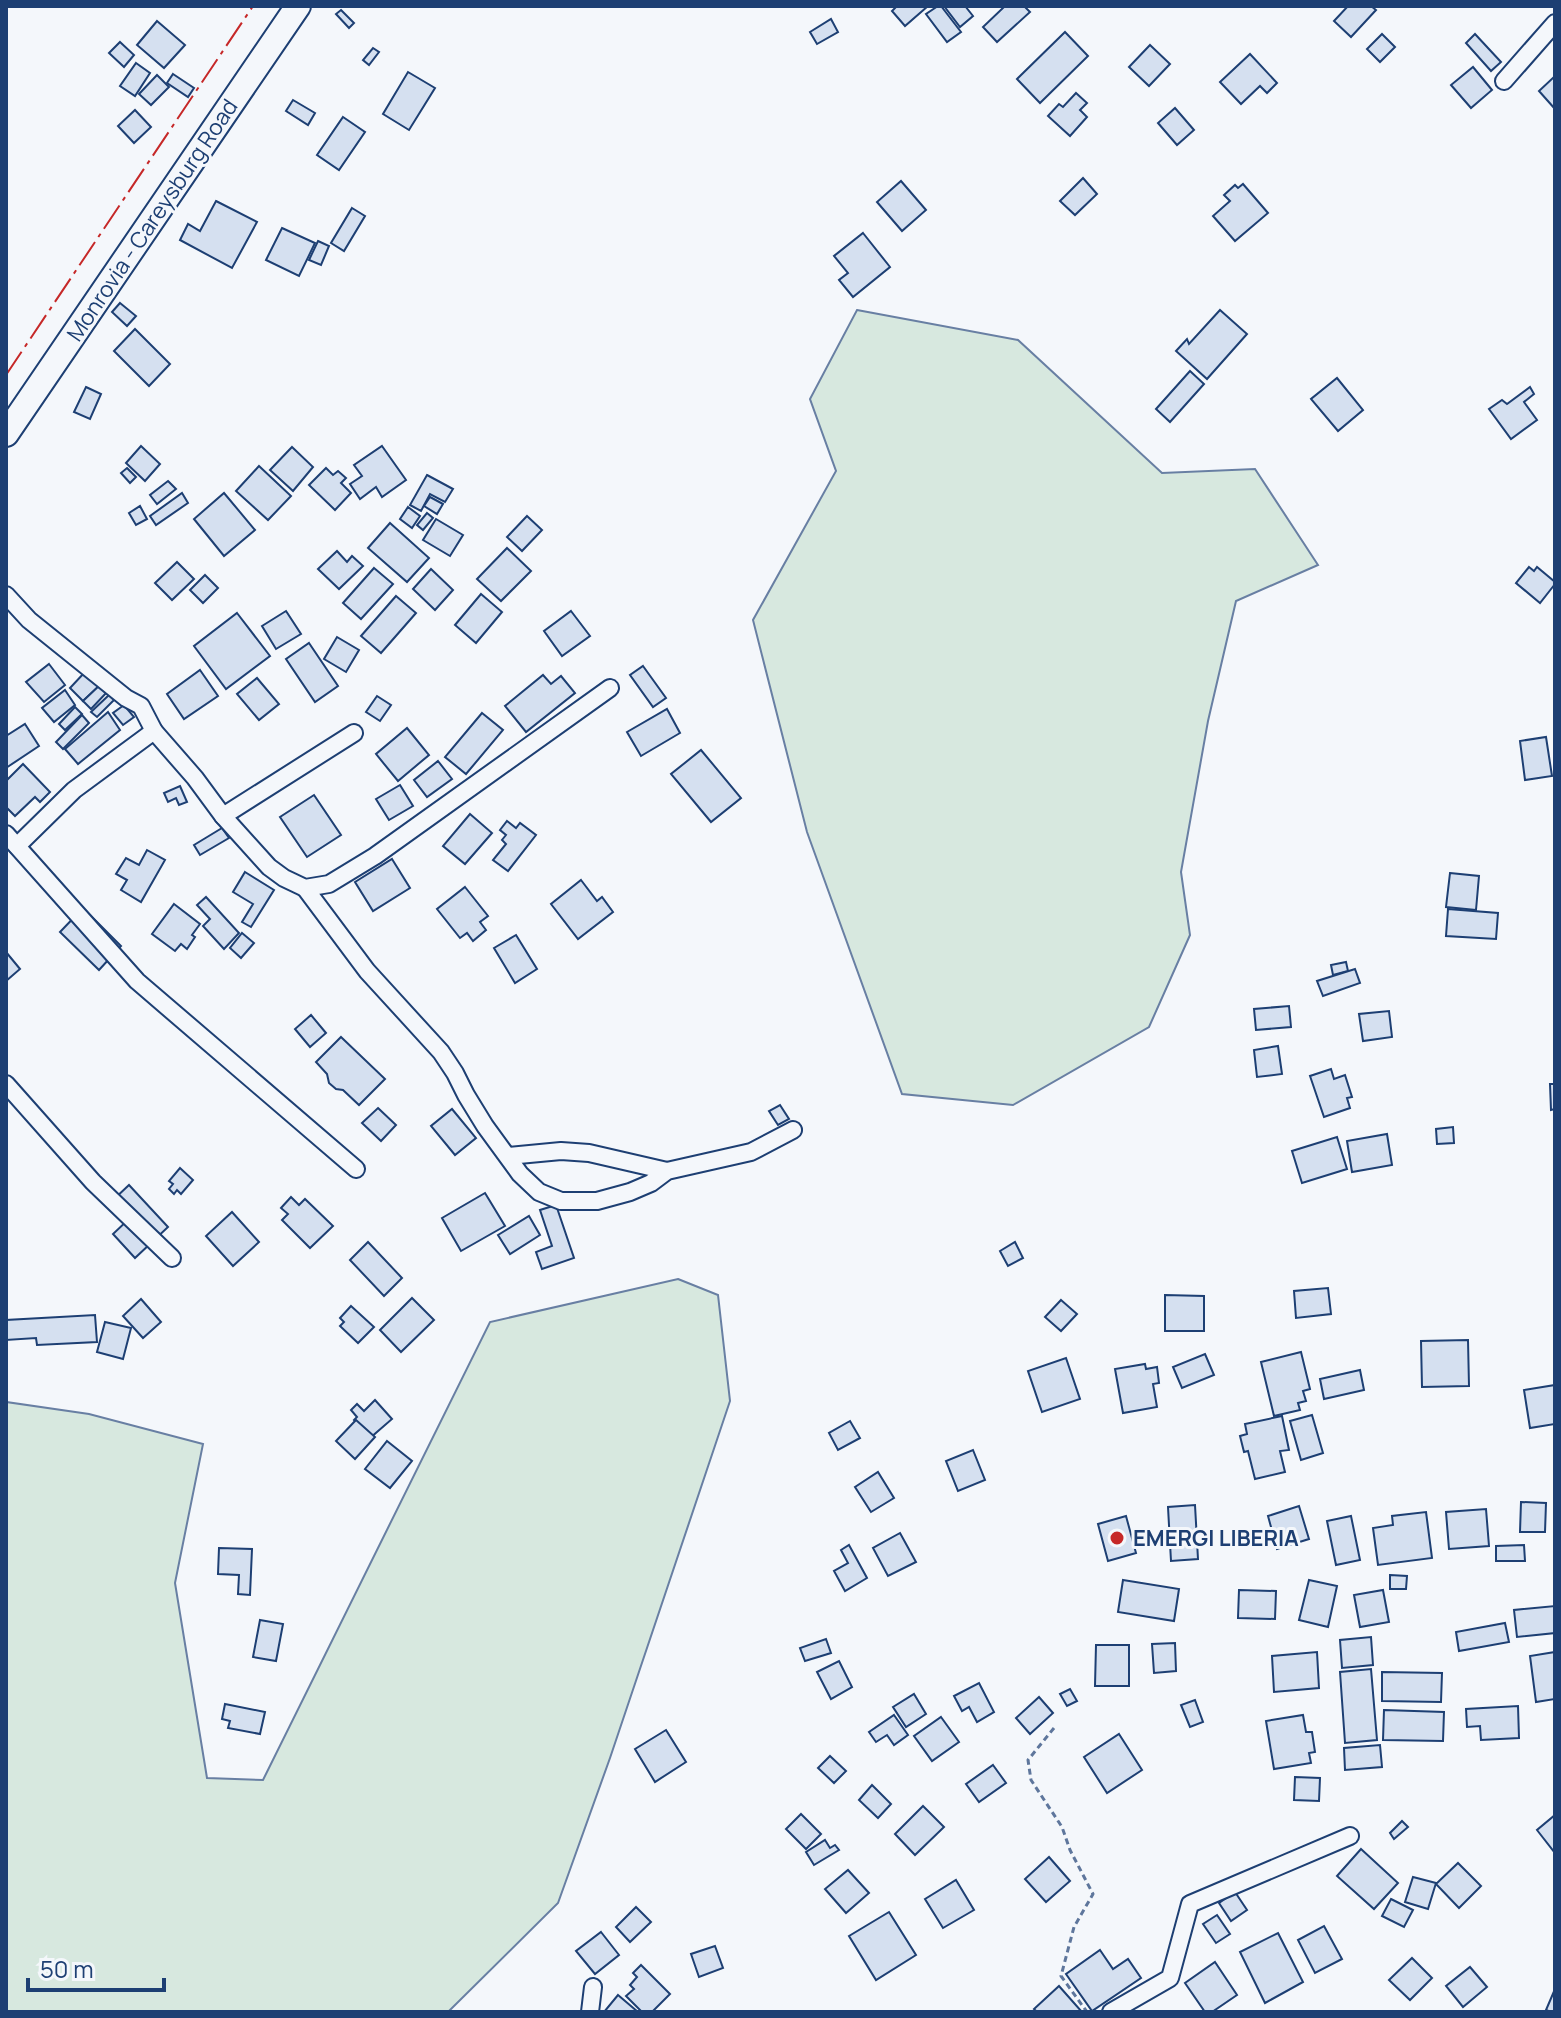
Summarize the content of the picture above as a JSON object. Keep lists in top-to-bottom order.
{
  "streets": {
    "main road": ["Monrovia - Careysburg Road"]
  },
  "places": ["EMERGI LIBERIA"],
  "scale_bar": "50 m"
}
